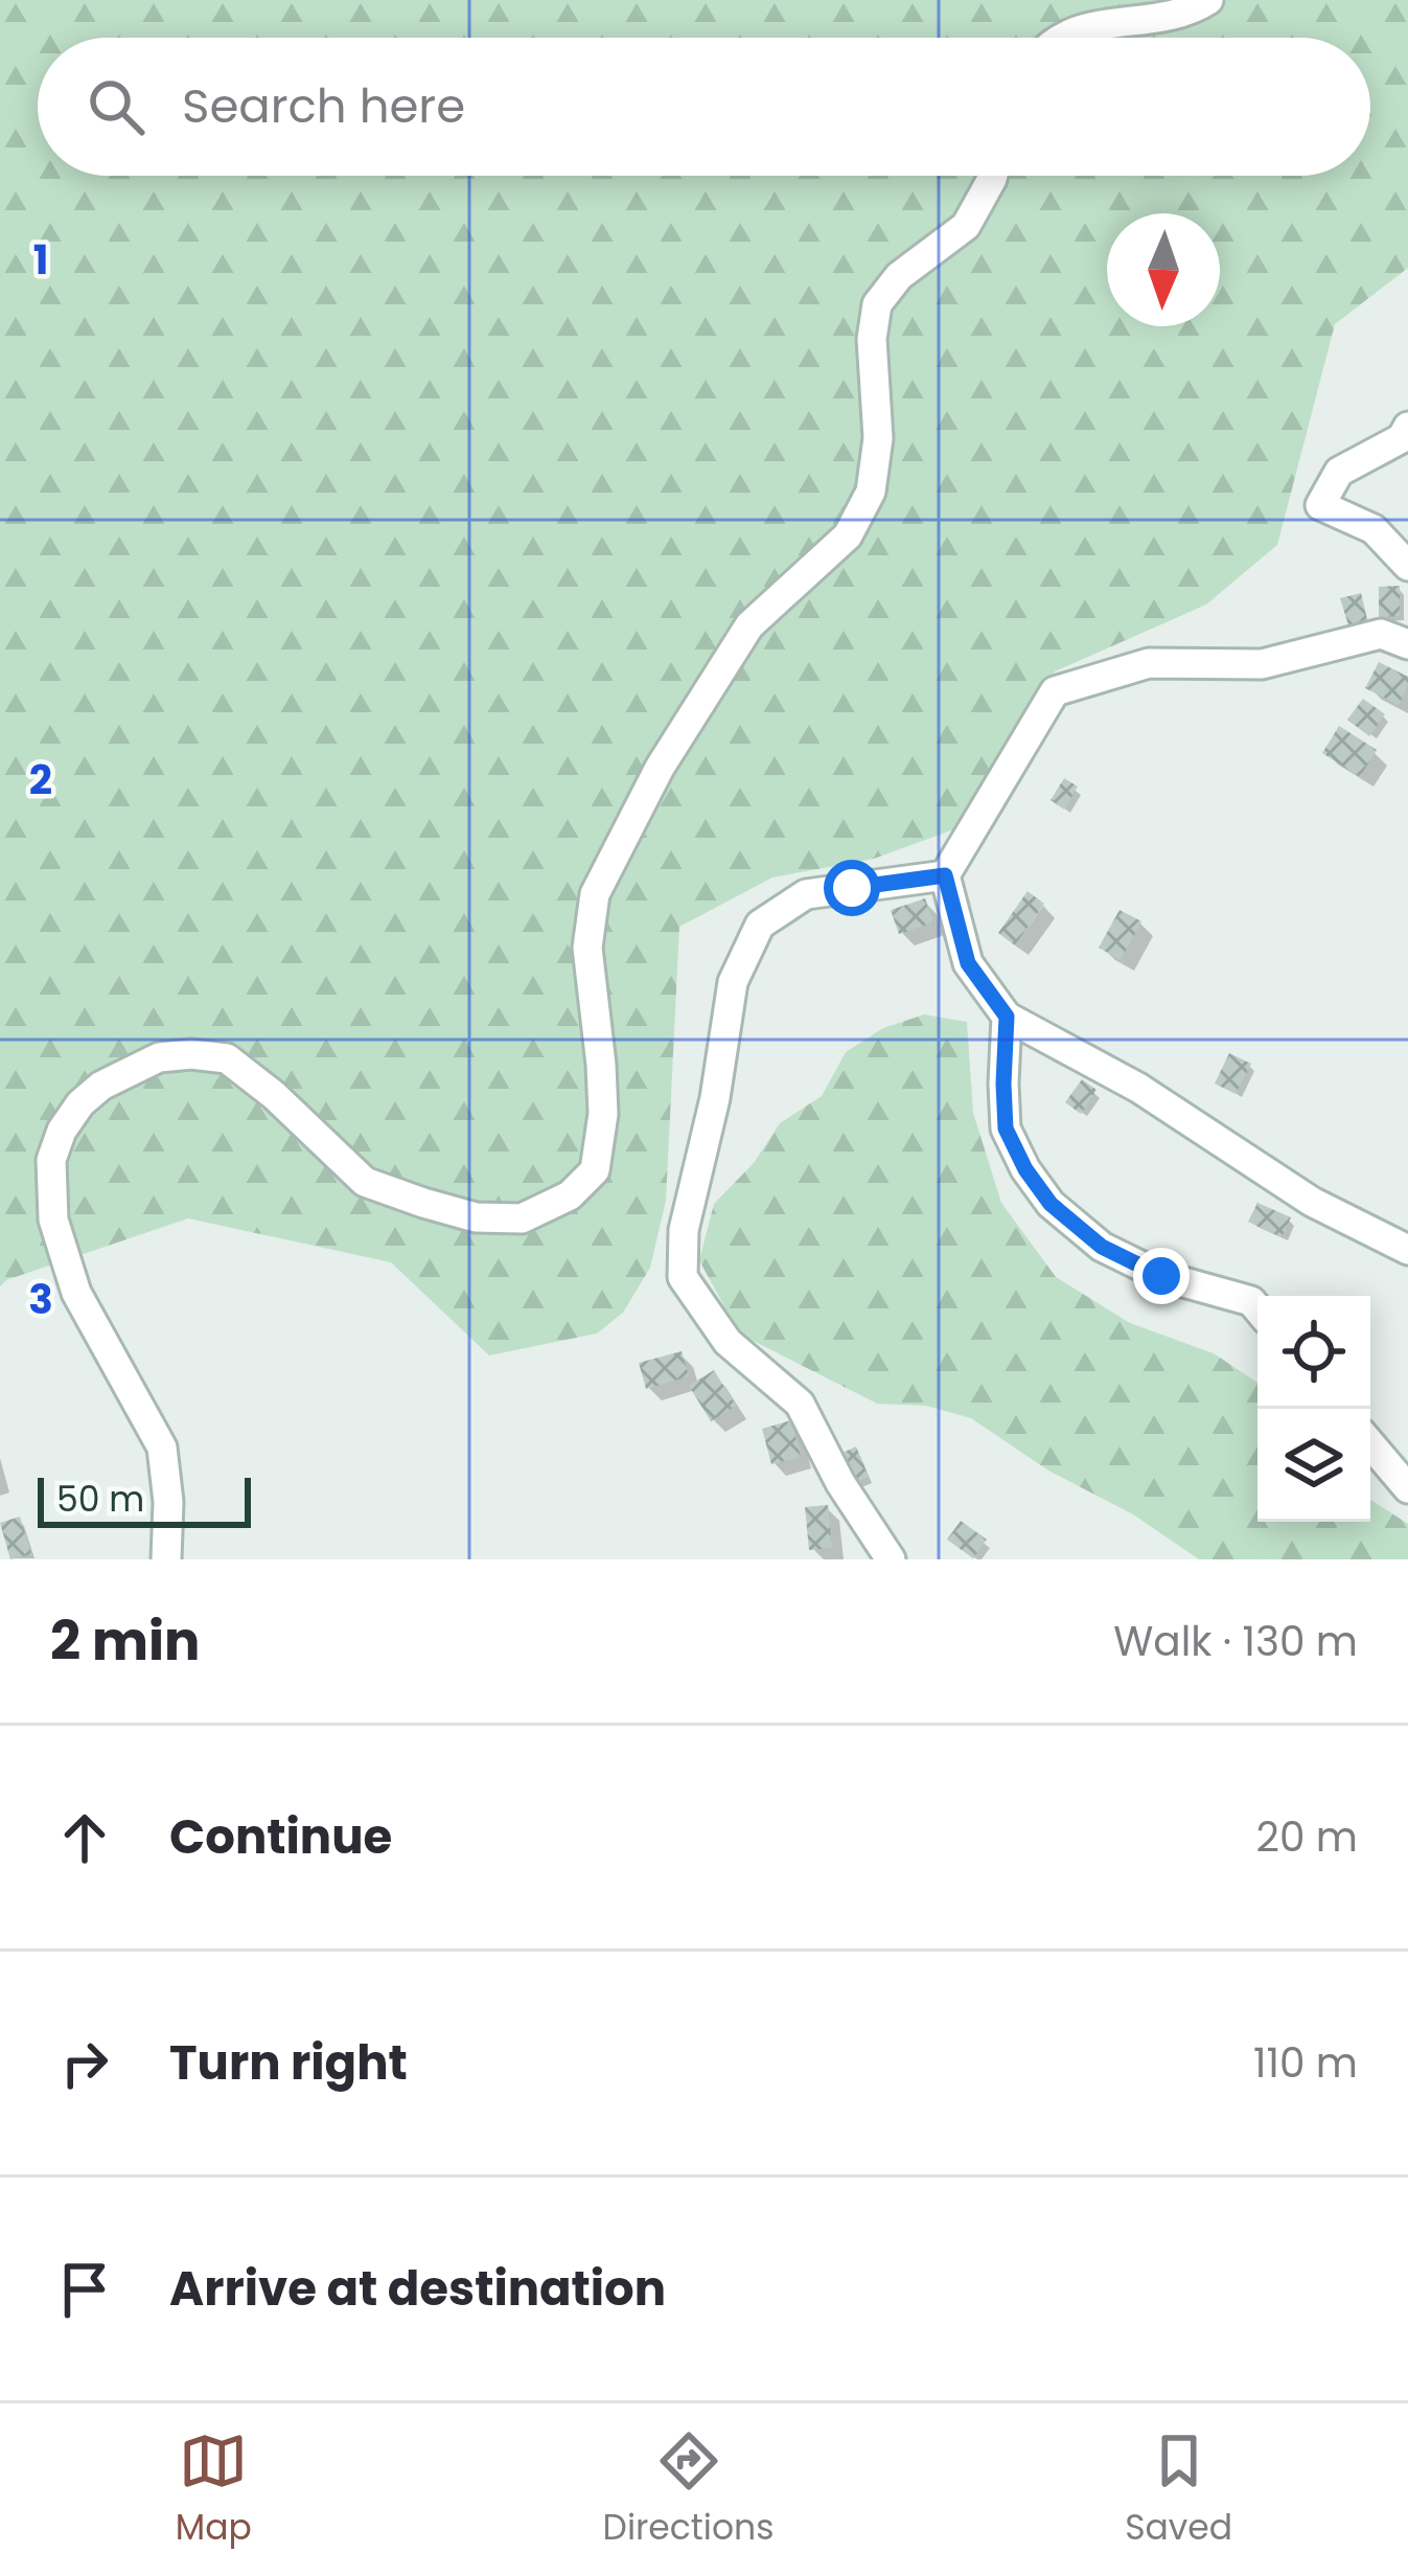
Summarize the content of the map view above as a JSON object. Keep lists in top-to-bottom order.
{
  "scale_bar": "50 m",
  "north": "bottom",
  "page": {
    "search": "Search here",
    "scale": "50 m",
    "heading": ["2 min", "Walk · 130 m"],
    "list": [
      ["Continue", "20 m"],
      ["Turn right", "110 m"],
      "Arrive at destination"
    ],
    "nav": ["Map", "Directions", "Saved"]
  },
  "grid": {
    "rows": ["1", "2", "3"]
  }
}
